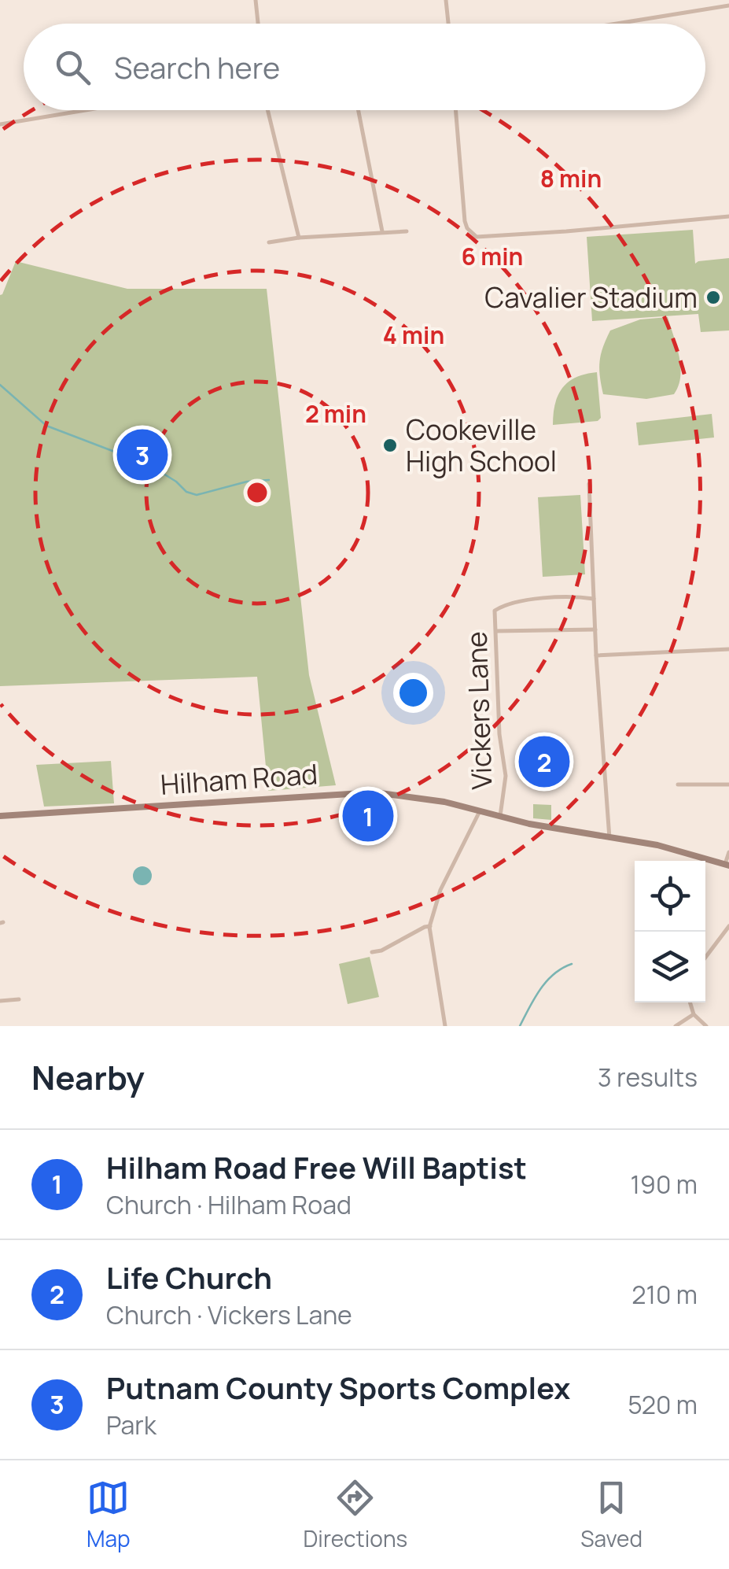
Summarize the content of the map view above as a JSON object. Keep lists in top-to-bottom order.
{
  "streets": {
    "main road": ["Hilham Road"],
    "street": ["Vickers Lane"]
  },
  "crossings": [
    ["Vickers Lane", "Hilham Road"]
  ],
  "places": ["Cavalier Stadium", "Cookeville High School"],
  "page": {
    "search": "Search here",
    "pins": ["3", "2", "1"],
    "heading": ["Nearby", "3 results"],
    "list": [
      {
        "mark": "1",
        "name": "Hilham Road Free Will Baptist",
        "note": "Church · Hilham Road",
        "value": "190 m"
      },
      {
        "mark": "2",
        "name": "Life Church",
        "note": "Church · Vickers Lane",
        "value": "210 m"
      },
      {
        "mark": "3",
        "name": "Putnam County Sports Complex",
        "note": "Park",
        "value": "520 m"
      }
    ],
    "nav": ["Map", "Directions", "Saved"]
  },
  "rings": [
    "8 min",
    "6 min",
    "4 min",
    "2 min"
  ]
}
